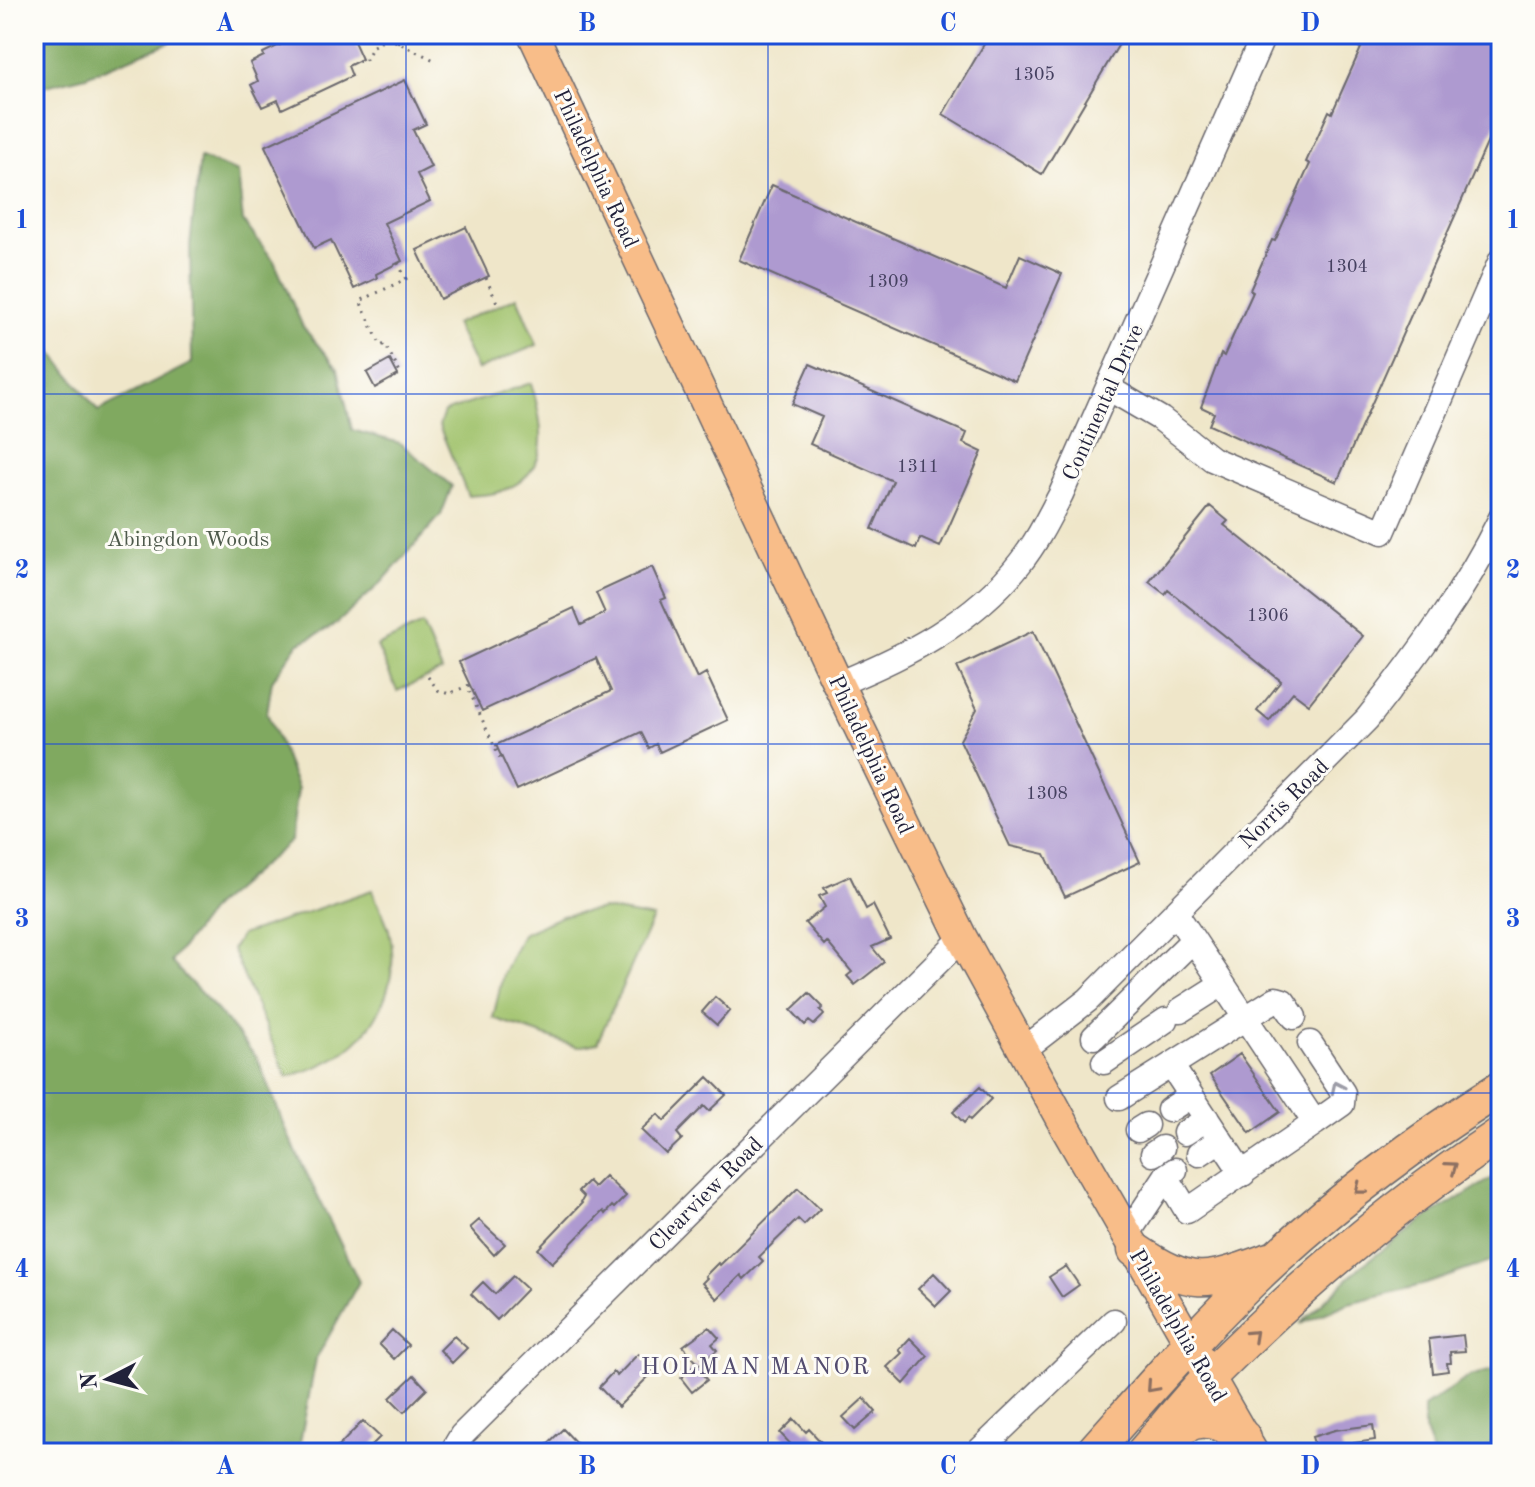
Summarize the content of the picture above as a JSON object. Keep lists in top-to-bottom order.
{
  "streets": {
    "main road": ["Philadelphia Road"],
    "street": ["Continental Drive", "Norris Road", "Clearview Road"]
  },
  "crossings": [
    ["Philadelphia Road", "Continental Drive"],
    ["Philadelphia Road", "Norris Road"],
    ["Philadelphia Road", "Clearview Road"]
  ],
  "districts": ["HOLMAN MANOR"],
  "parks": ["Abingdon Woods"],
  "house_numbers": [
    "1305",
    "1304",
    "1309",
    "1311",
    "1306",
    "1308"
  ],
  "north": "left",
  "grid": {
    "columns": [
      "A",
      "B",
      "C",
      "D"
    ],
    "rows": [
      "1",
      "2",
      "3",
      "4"
    ]
  }
}
